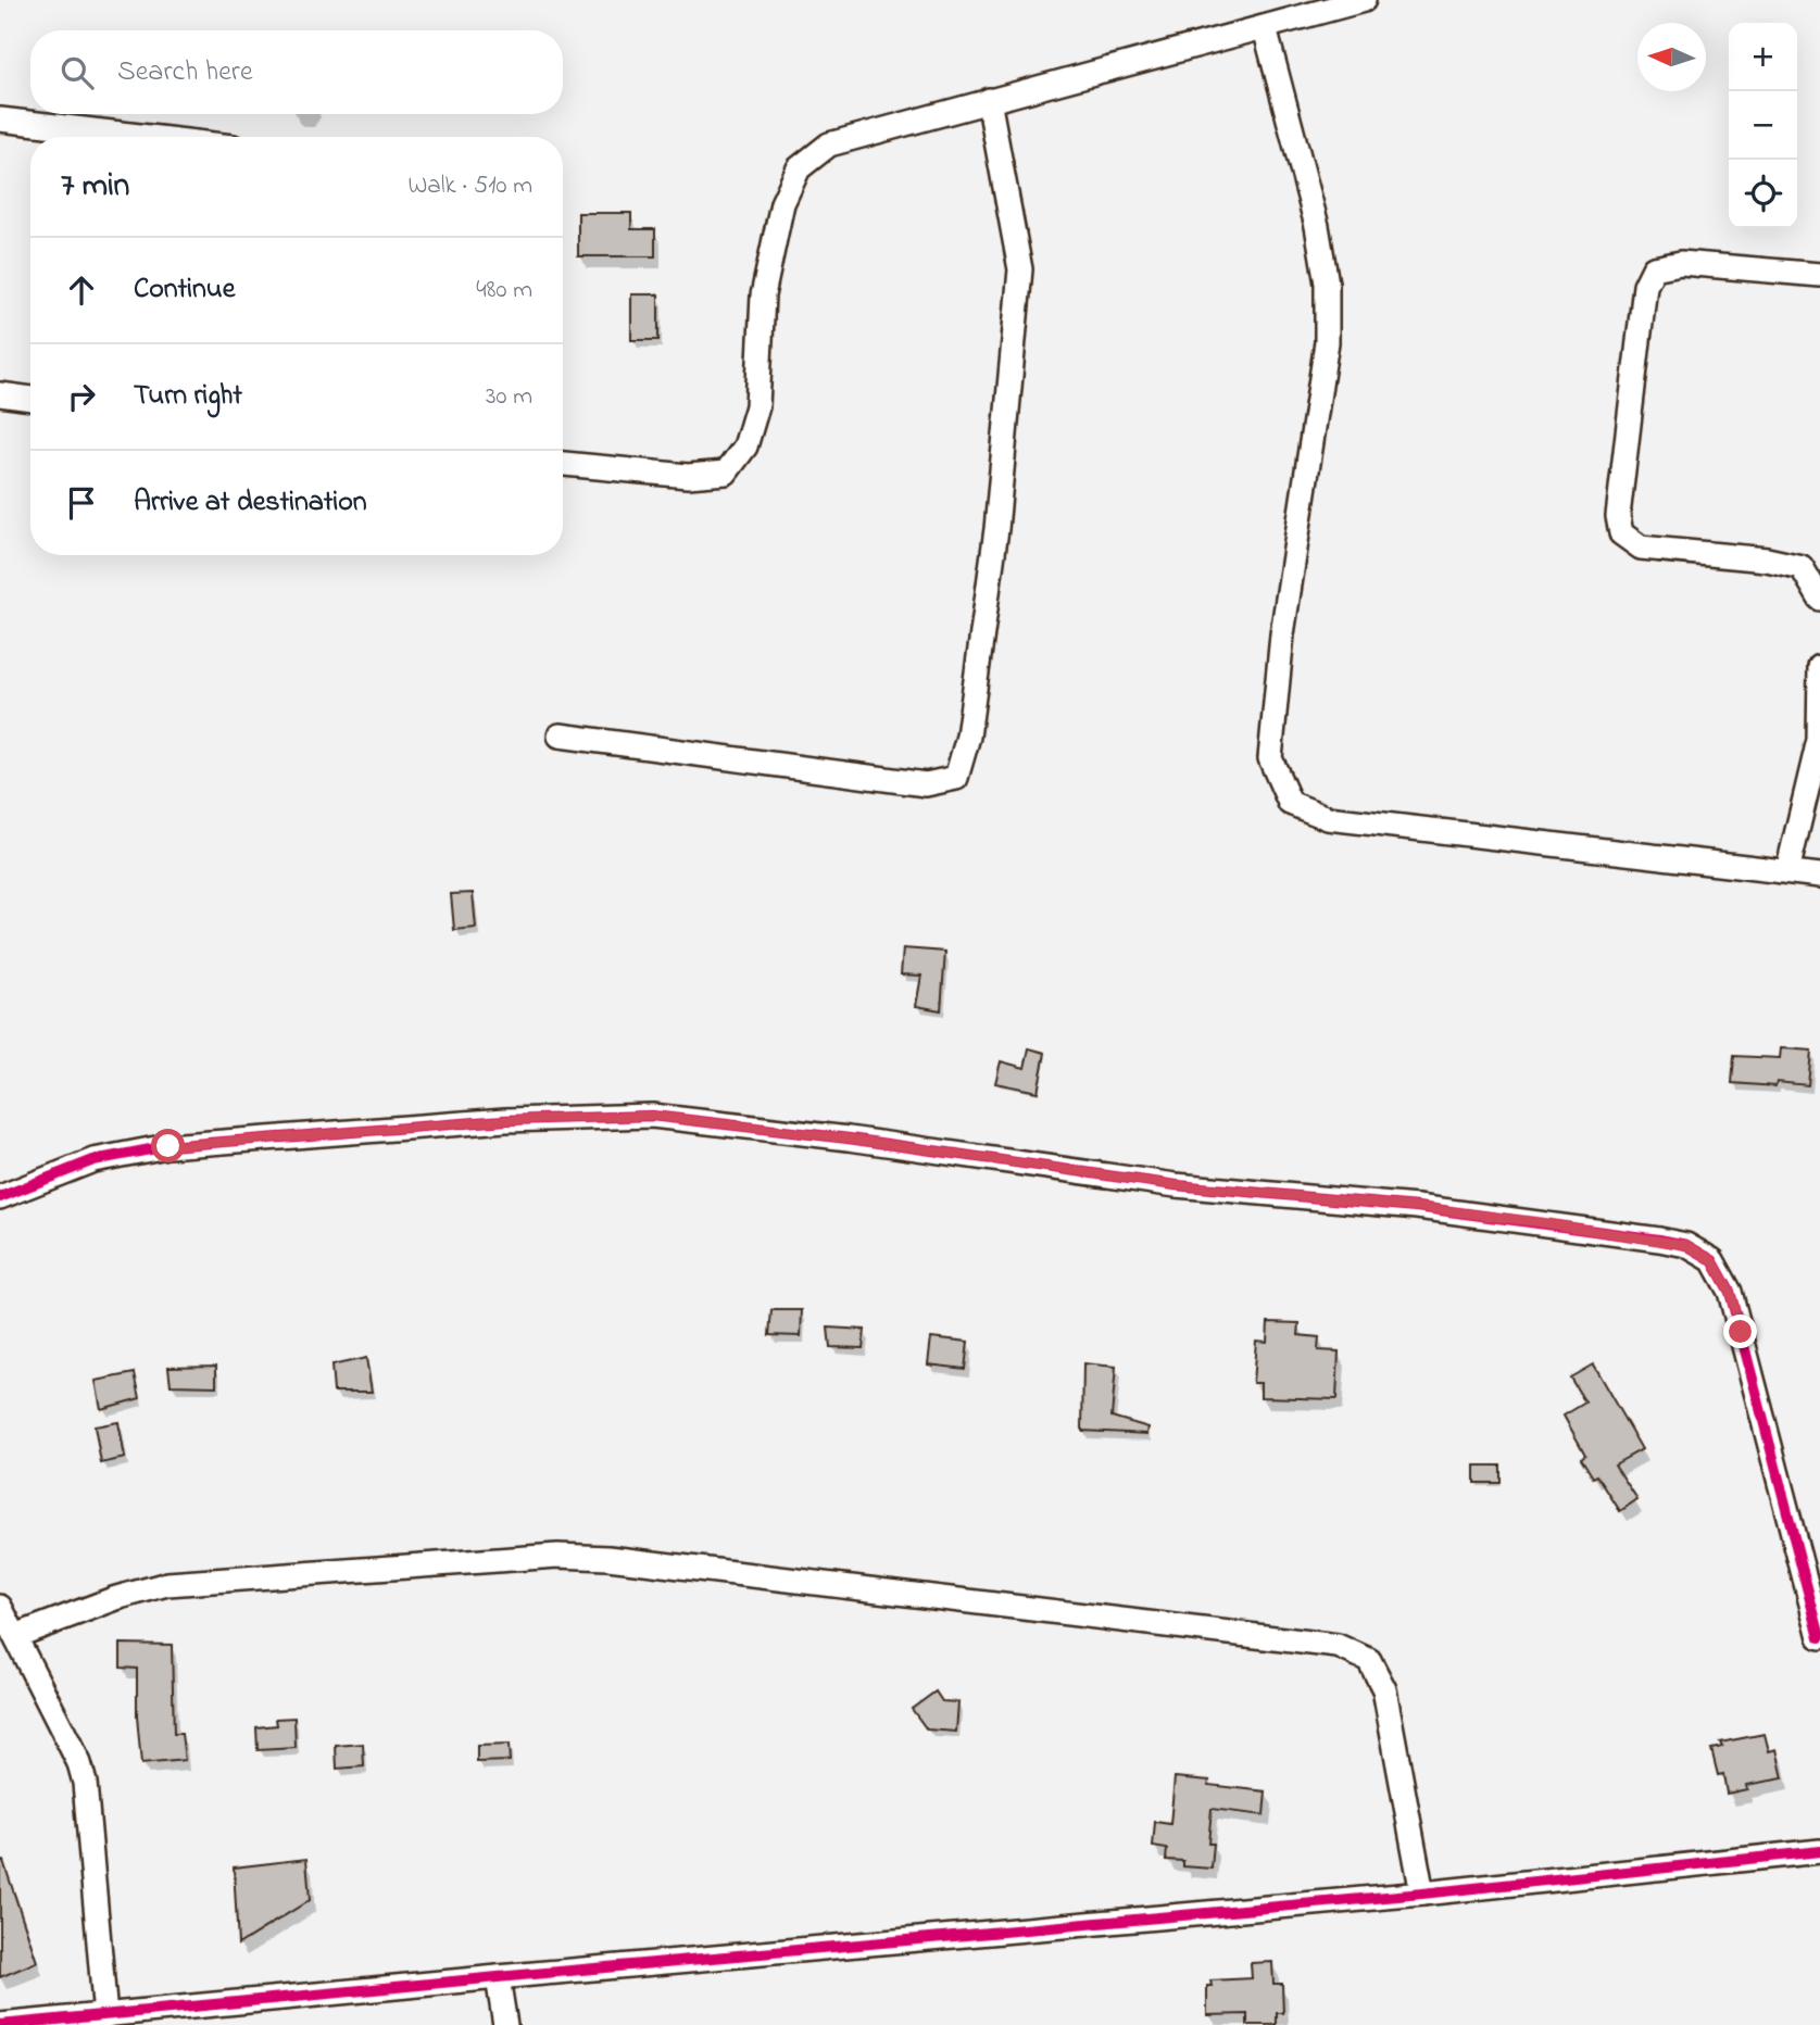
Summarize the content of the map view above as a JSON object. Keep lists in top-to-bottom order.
{
  "north": "left",
  "page": {
    "map_buttons": ["+", "−"],
    "search": "Search here",
    "heading": ["7 min", "Walk · 510 m"],
    "list": [
      ["Continue", "480 m"],
      ["Turn right", "30 m"],
      "Arrive at destination"
    ]
  }
}
